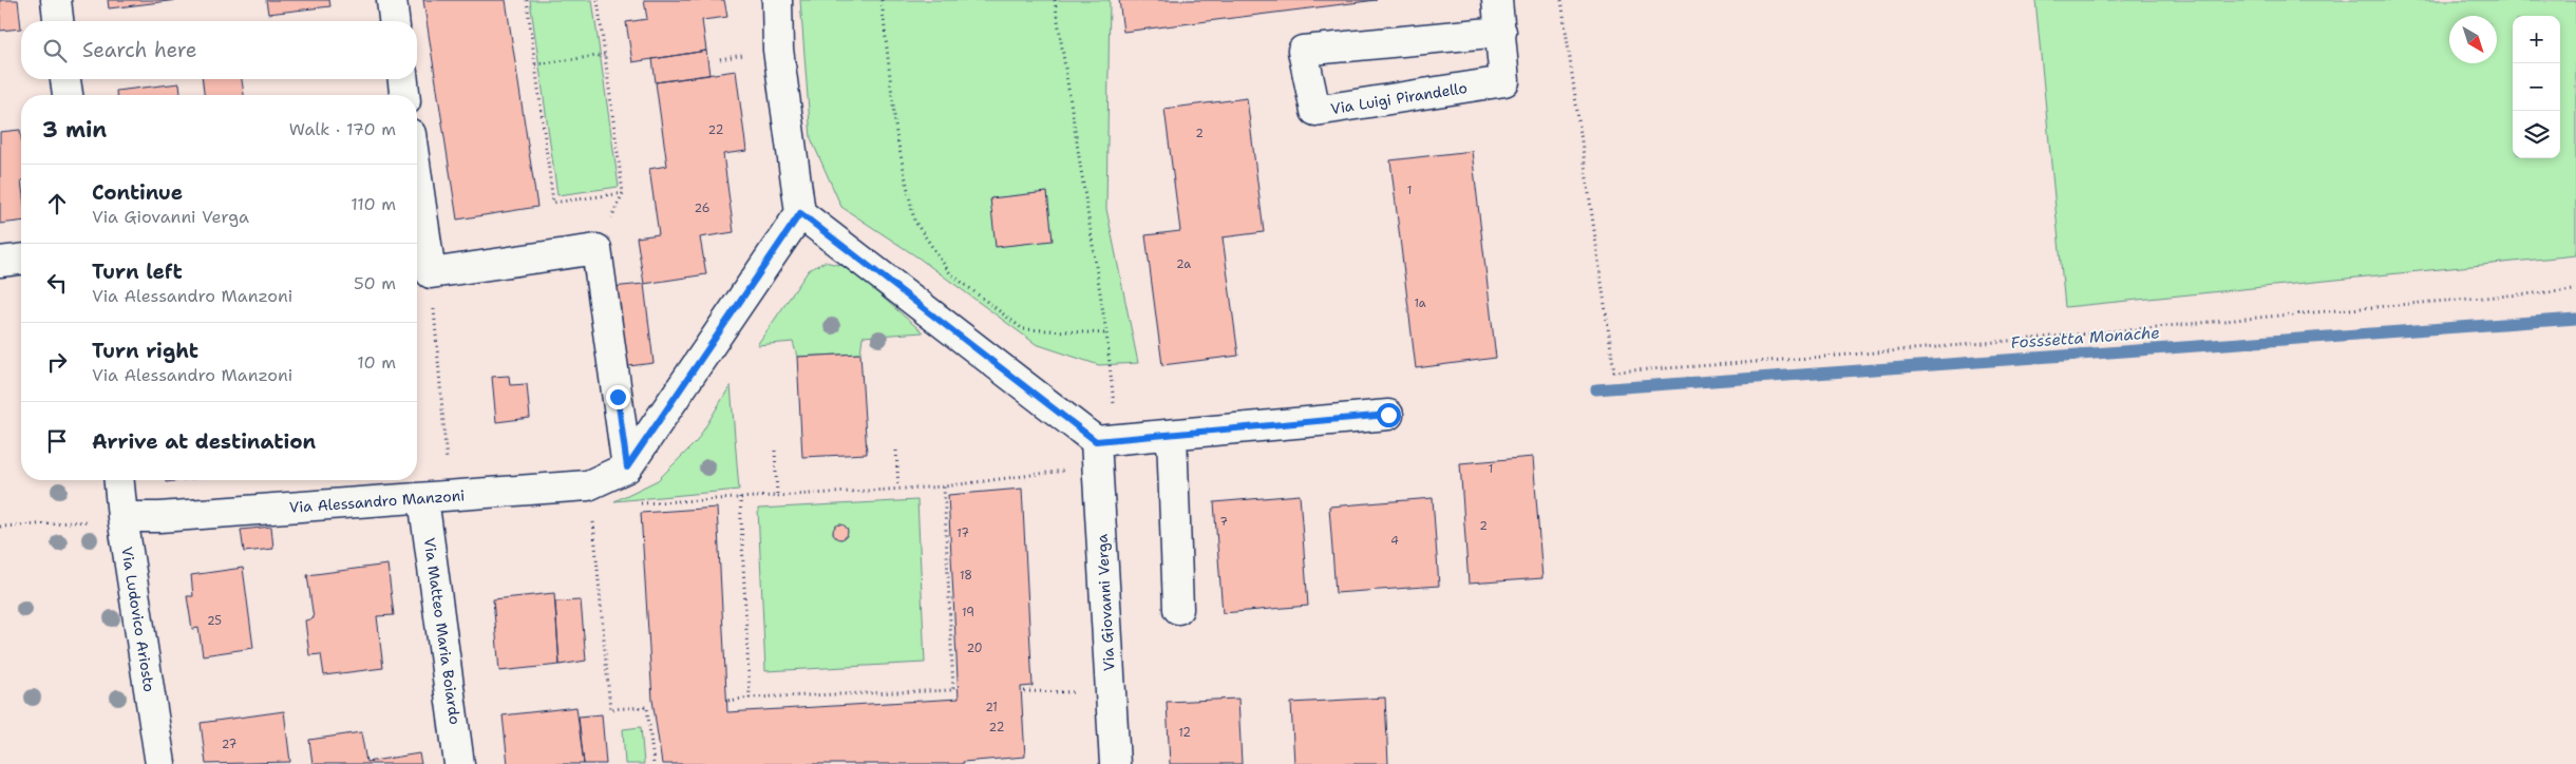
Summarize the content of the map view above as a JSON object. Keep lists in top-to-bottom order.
{
  "streets": {
    "street": [
      "Via Luigi Pirandello",
      "Via Alessandro Manzoni",
      "Via Giovanni Verga",
      "Via Ludovico Ariosto",
      "Via Matteo Maria Boiardo"
    ]
  },
  "crossings": [
    ["Via Alessandro Manzoni", "Via Ludovico Ariosto"],
    ["Via Alessandro Manzoni", "Via Matteo Maria Boiardo"]
  ],
  "water": ["Fosssetta Monache"],
  "house_numbers": [
    "22",
    "2",
    "1",
    "26",
    "2a",
    "1a",
    "1",
    "7",
    "2",
    "17",
    "4",
    "18",
    "19",
    "25",
    "20",
    "21",
    "22",
    "12",
    "27"
  ],
  "north": "bottom right",
  "page": {
    "map_buttons": ["+", "−"],
    "search": "Search here",
    "heading": ["3 min", "Walk · 170 m"],
    "list": [
      ["Continue", "Via Giovanni Verga", "110 m"],
      ["Turn left", "Via Alessandro Manzoni", "50 m"],
      ["Turn right", "Via Alessandro Manzoni", "10 m"],
      "Arrive at destination"
    ]
  }
}
